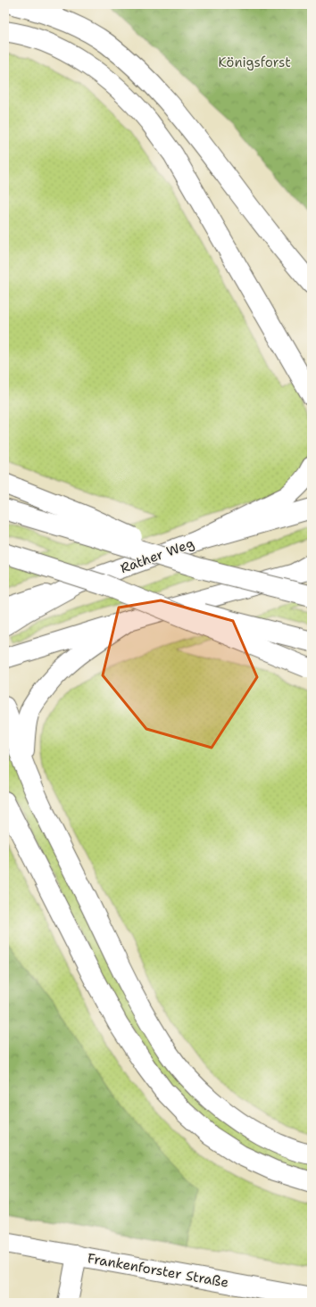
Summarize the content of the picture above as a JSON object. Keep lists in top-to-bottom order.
{
  "streets": {
    "main road": ["Rather Weg", "Frankenforster Straße"]
  },
  "parks": ["Königsforst"]
}
